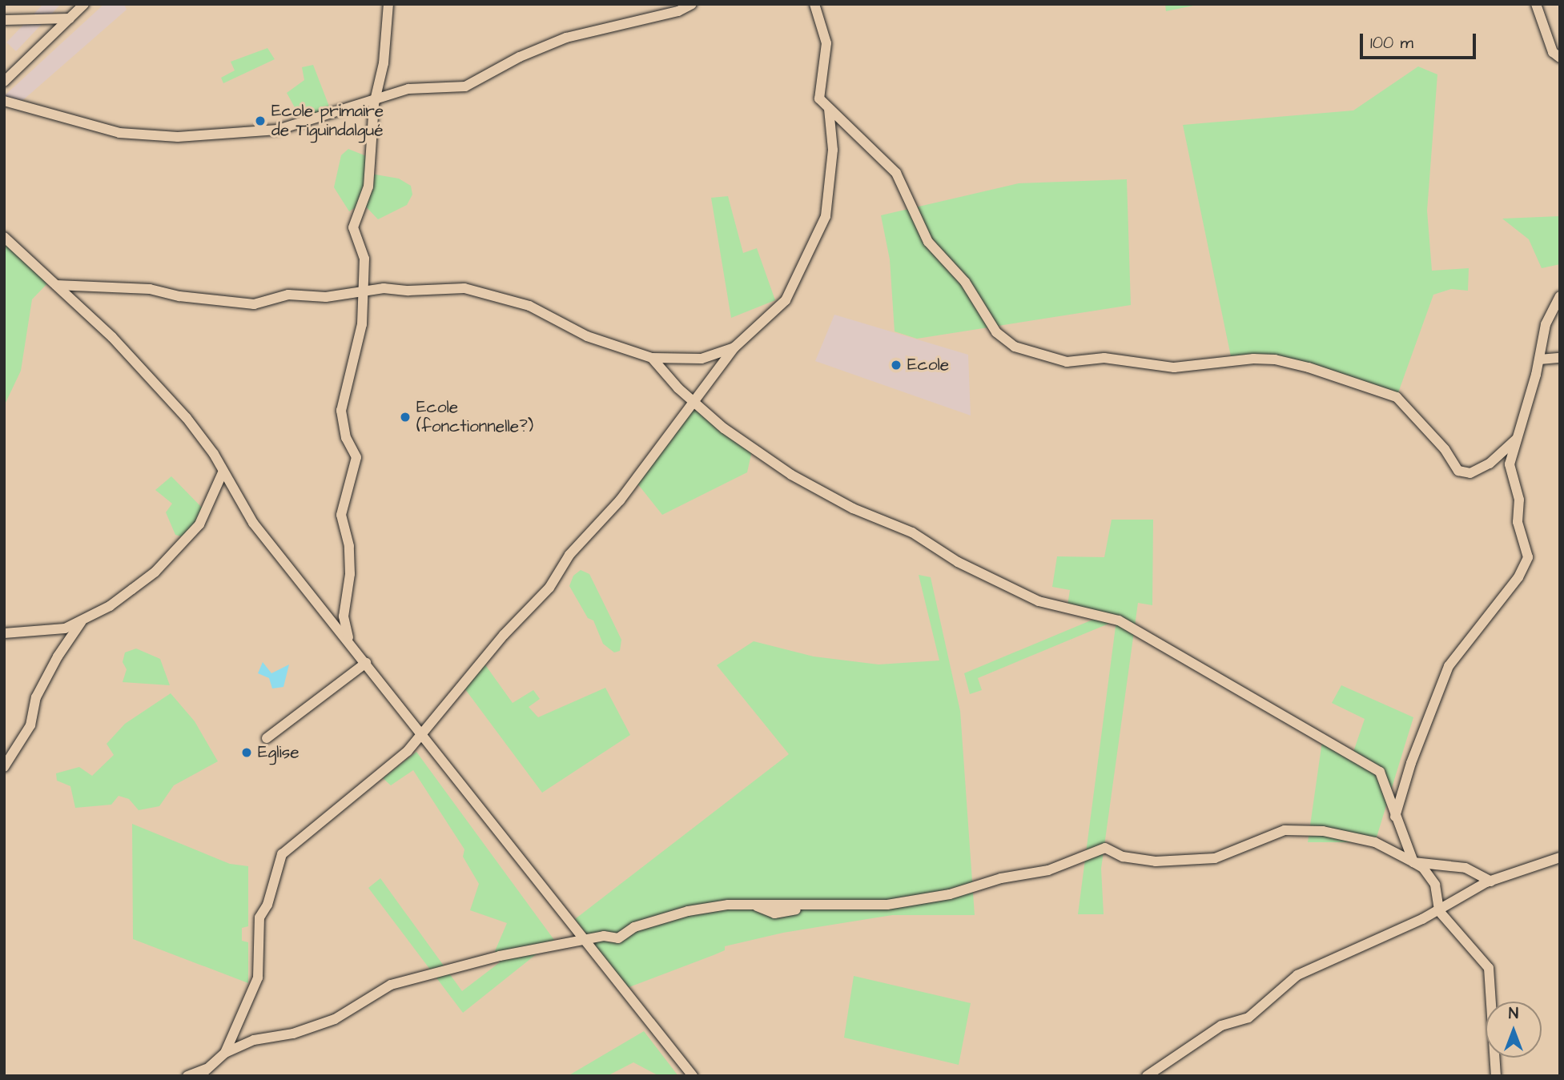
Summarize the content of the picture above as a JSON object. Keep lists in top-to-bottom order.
{
  "places": [
    "Ecole primaire de Tiguindalgué",
    "Ecole",
    "Ecole (fonctionnelle?)",
    "Eglise"
  ],
  "scale_bar": "100 m",
  "north": "top"
}
